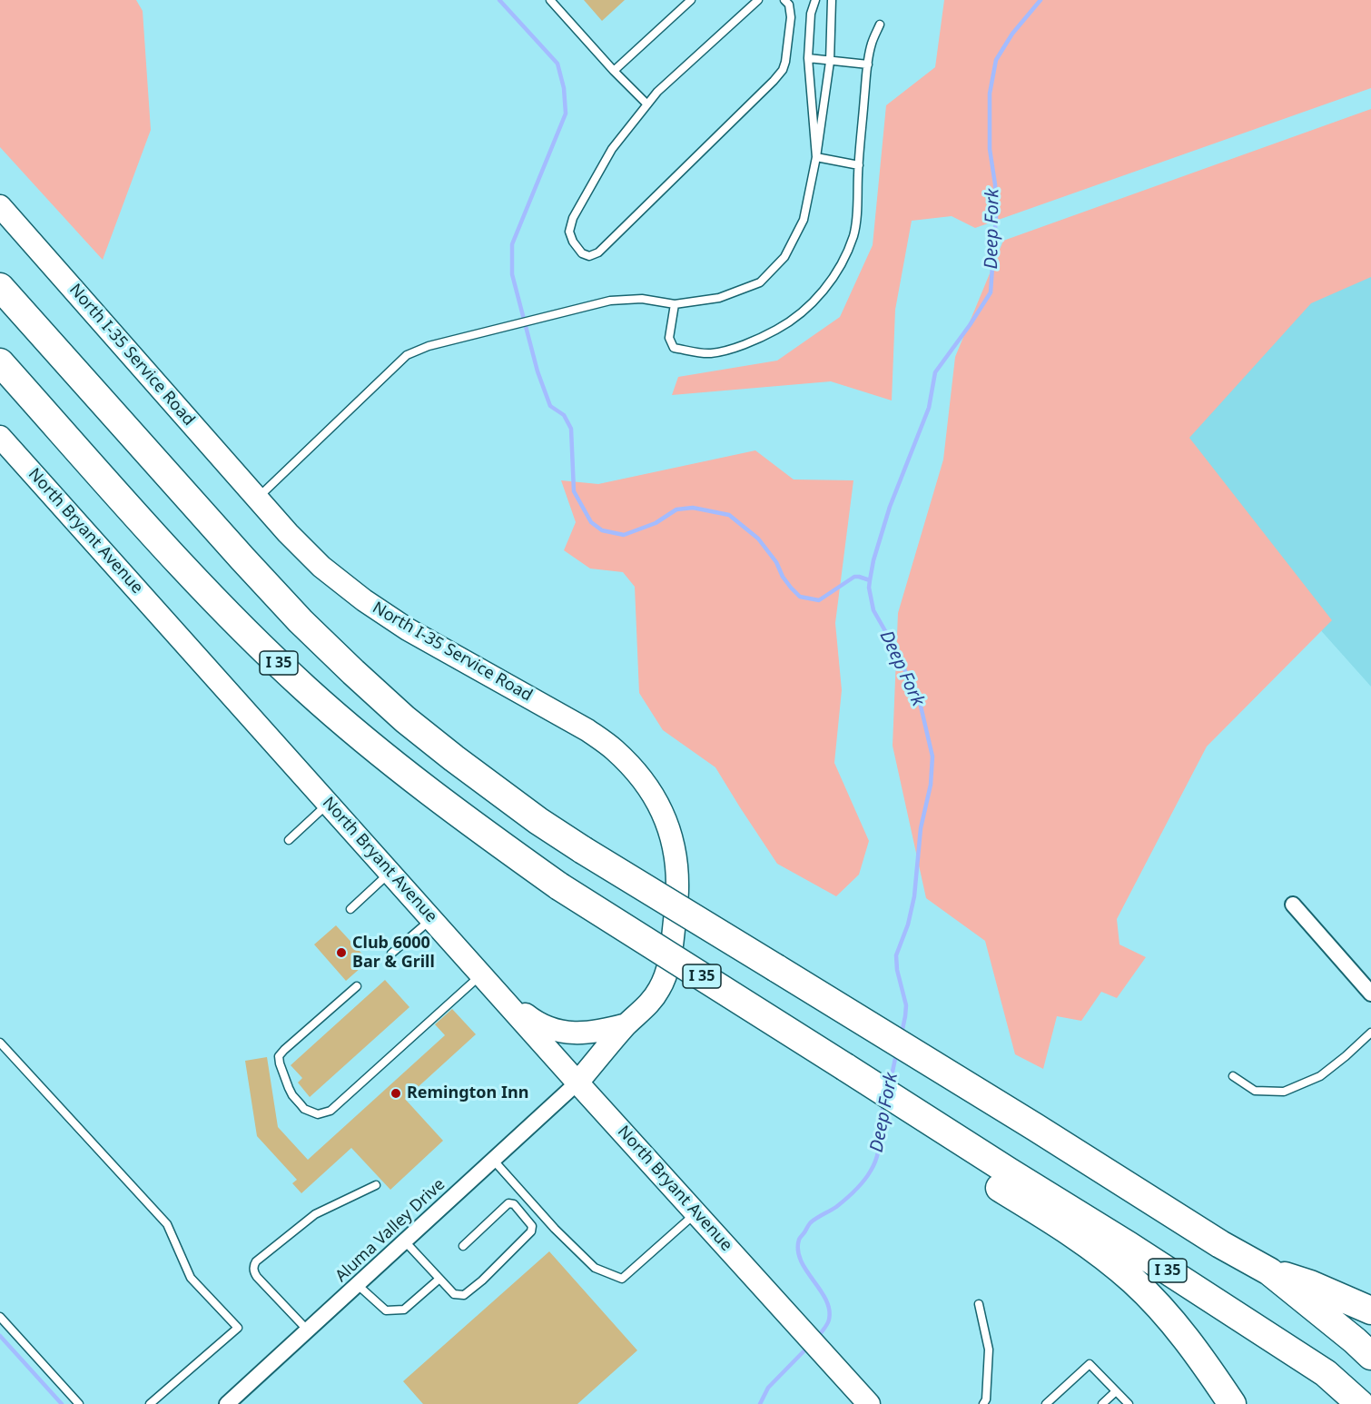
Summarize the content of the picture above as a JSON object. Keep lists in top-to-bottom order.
{
  "streets": {
    "highway": ["I 35"],
    "main road": ["North I-35 Service Road", "North Bryant Avenue"],
    "street": ["Aluma Valley Drive"]
  },
  "crossings": [
    ["North I-35 Service Road", "North Bryant Avenue"],
    ["North I-35 Service Road", "Aluma Valley Drive"],
    ["North Bryant Avenue", "Aluma Valley Drive"]
  ],
  "water": ["Deep Fork"],
  "places": ["Club 6000 Bar & Grill", "Remington Inn"]
}
